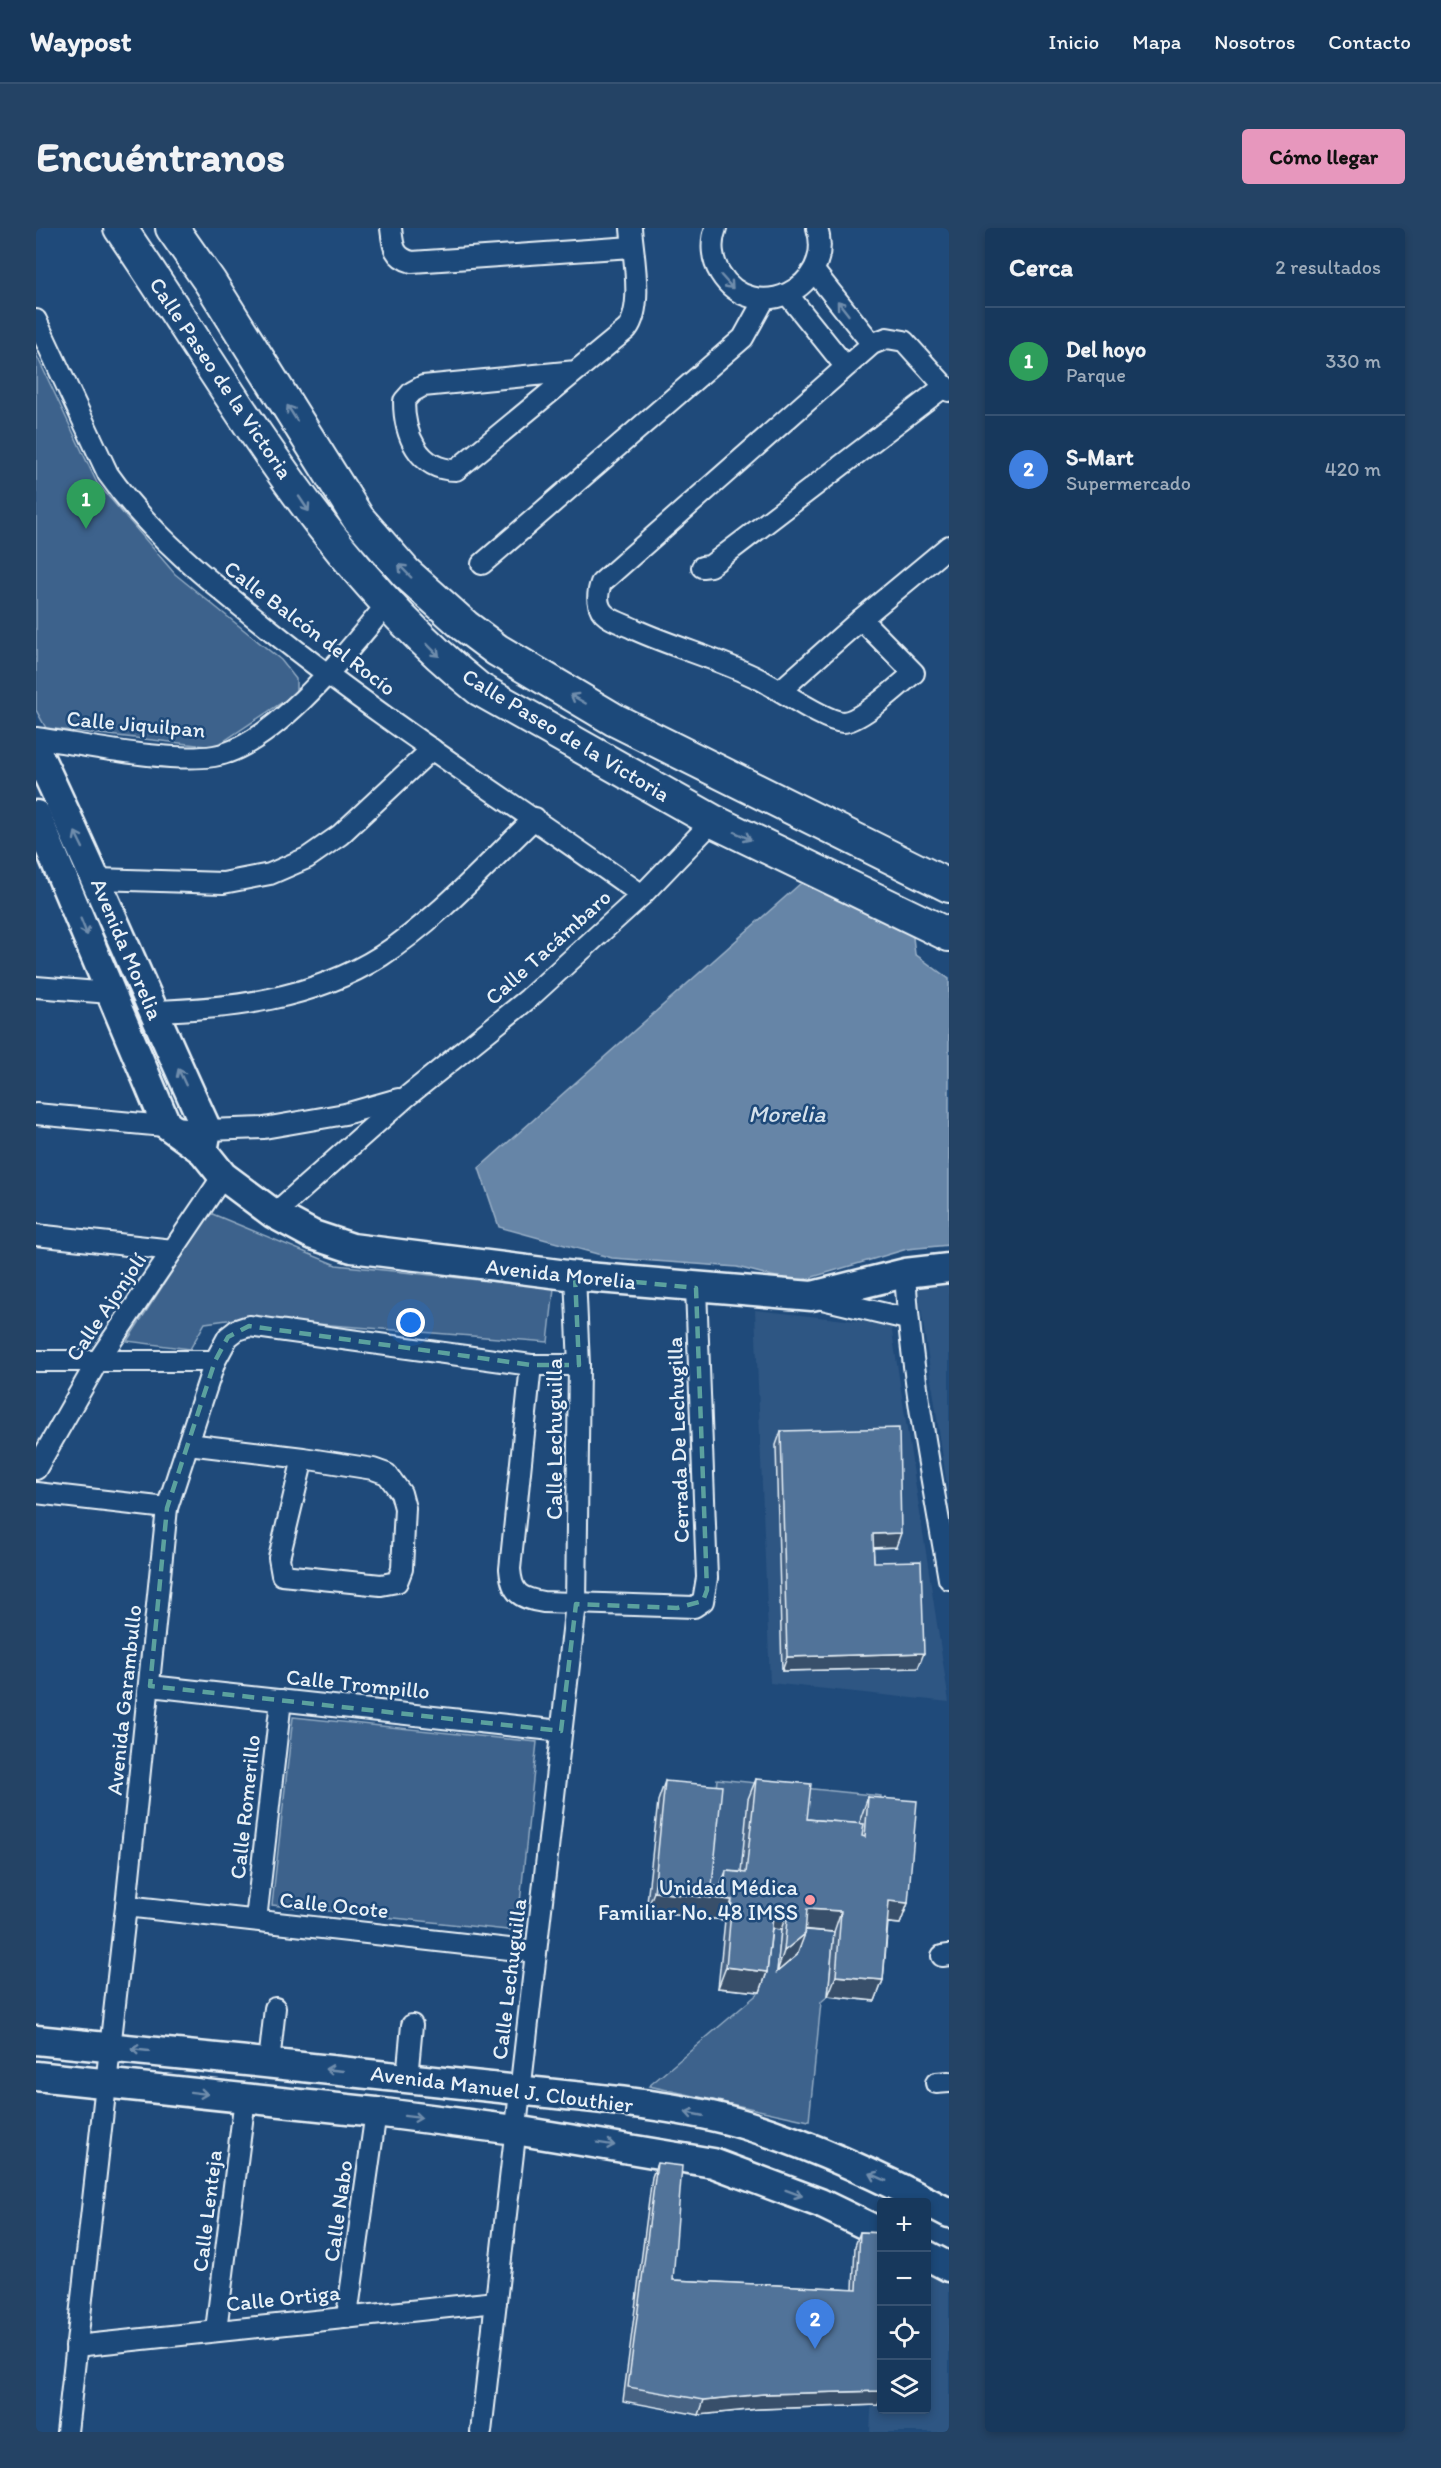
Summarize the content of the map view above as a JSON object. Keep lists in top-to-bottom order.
{
  "streets": {
    "main road": ["Calle Paseo de la Victoria", "Avenida Morelia", "Avenida Manuel J. Clouthier"],
    "street": [
      "Calle Balcón del Rocío",
      "Calle Jiquilpan",
      "Calle Tacámbaro",
      "Calle Ajonjolí",
      "Calle Lechuguilla",
      "Cerrada De Lechugilla",
      "Calle Trompillo",
      "Avenida Garambullo",
      "Calle Romerillo",
      "Calle Ocote",
      "Calle Lenteja",
      "Calle Nabo",
      "Calle Ortiga"
    ]
  },
  "crossings": [
    ["Calle Paseo de la Victoria", "Calle Jiquilpan"],
    ["Calle Paseo de la Victoria", "Calle Tacámbaro"],
    ["Calle Balcón del Rocío", "Calle Jiquilpan"],
    ["Calle Balcón del Rocío", "Calle Tacámbaro"],
    ["Calle Tacámbaro", "Avenida Morelia"],
    ["Avenida Morelia", "Calle Ajonjolí"],
    ["Avenida Morelia", "Calle Lechuguilla"],
    ["Avenida Morelia", "Cerrada De Lechugilla"],
    ["Calle Lechuguilla", "Cerrada De Lechugilla"],
    ["Calle Lechuguilla", "Calle Trompillo"],
    ["Calle Lechuguilla", "Avenida Garambullo"],
    ["Calle Lechuguilla", "Calle Ocote"],
    ["Calle Lechuguilla", "Avenida Manuel J. Clouthier"],
    ["Calle Lechuguilla", "Calle Ortiga"],
    ["Calle Trompillo", "Avenida Garambullo"],
    ["Calle Trompillo", "Calle Romerillo"],
    ["Avenida Garambullo", "Calle Ocote"],
    ["Avenida Garambullo", "Avenida Manuel J. Clouthier"],
    ["Avenida Garambullo", "Calle Ortiga"],
    ["Calle Romerillo", "Calle Ocote"],
    ["Avenida Manuel J. Clouthier", "Calle Lenteja"],
    ["Avenida Manuel J. Clouthier", "Calle Nabo"],
    ["Calle Lenteja", "Calle Ortiga"],
    ["Calle Nabo", "Calle Ortiga"]
  ],
  "water": ["Morelia"],
  "places": ["Unidad Médica Familiar No. 48 IMSS"],
  "page": {
    "header": "Waypost",
    "nav": [
      "Inicio",
      "Mapa",
      "Nosotros",
      "Contacto"
    ],
    "buttons": "Cómo llegar",
    "title": "Encuéntranos",
    "heading": ["Cerca", "2 resultados"],
    "list": [
      {
        "mark": "1",
        "name": "Del hoyo",
        "note": "Parque",
        "value": "330 m"
      },
      {
        "mark": "2",
        "name": "S-Mart",
        "note": "Supermercado",
        "value": "420 m"
      }
    ],
    "pins": ["1", "2"],
    "map_buttons": ["+", "−"]
  }
}
